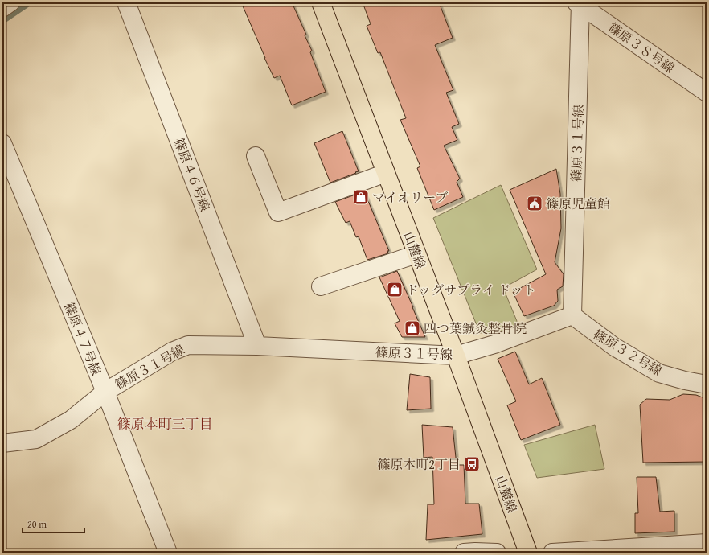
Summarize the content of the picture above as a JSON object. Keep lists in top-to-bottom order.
{
  "streets": {
    "main road": ["山麓線"],
    "street": [
      "篠原３８号線",
      "篠原３１号線",
      "篠原４６号線",
      "篠原４７号線",
      "篠原３２号線"
    ]
  },
  "crossings": [
    ["篠原３８号線", "篠原３１号線"],
    ["篠原３１号線", "篠原４６号線"],
    ["篠原３１号線", "山麓線"],
    ["篠原３１号線", "篠原４７号線"],
    ["篠原３１号線", "篠原３２号線"]
  ],
  "districts": ["篠原本町三丁目"],
  "places": {
    "shop": ["マイオリーブ", "ドッグサプライ ドット", "四つ葉鍼灸整骨院"],
    "public building": ["篠原児童館"],
    "bus stop": ["篠原本町2丁目"]
  },
  "scale_bar": "20 m"
}
